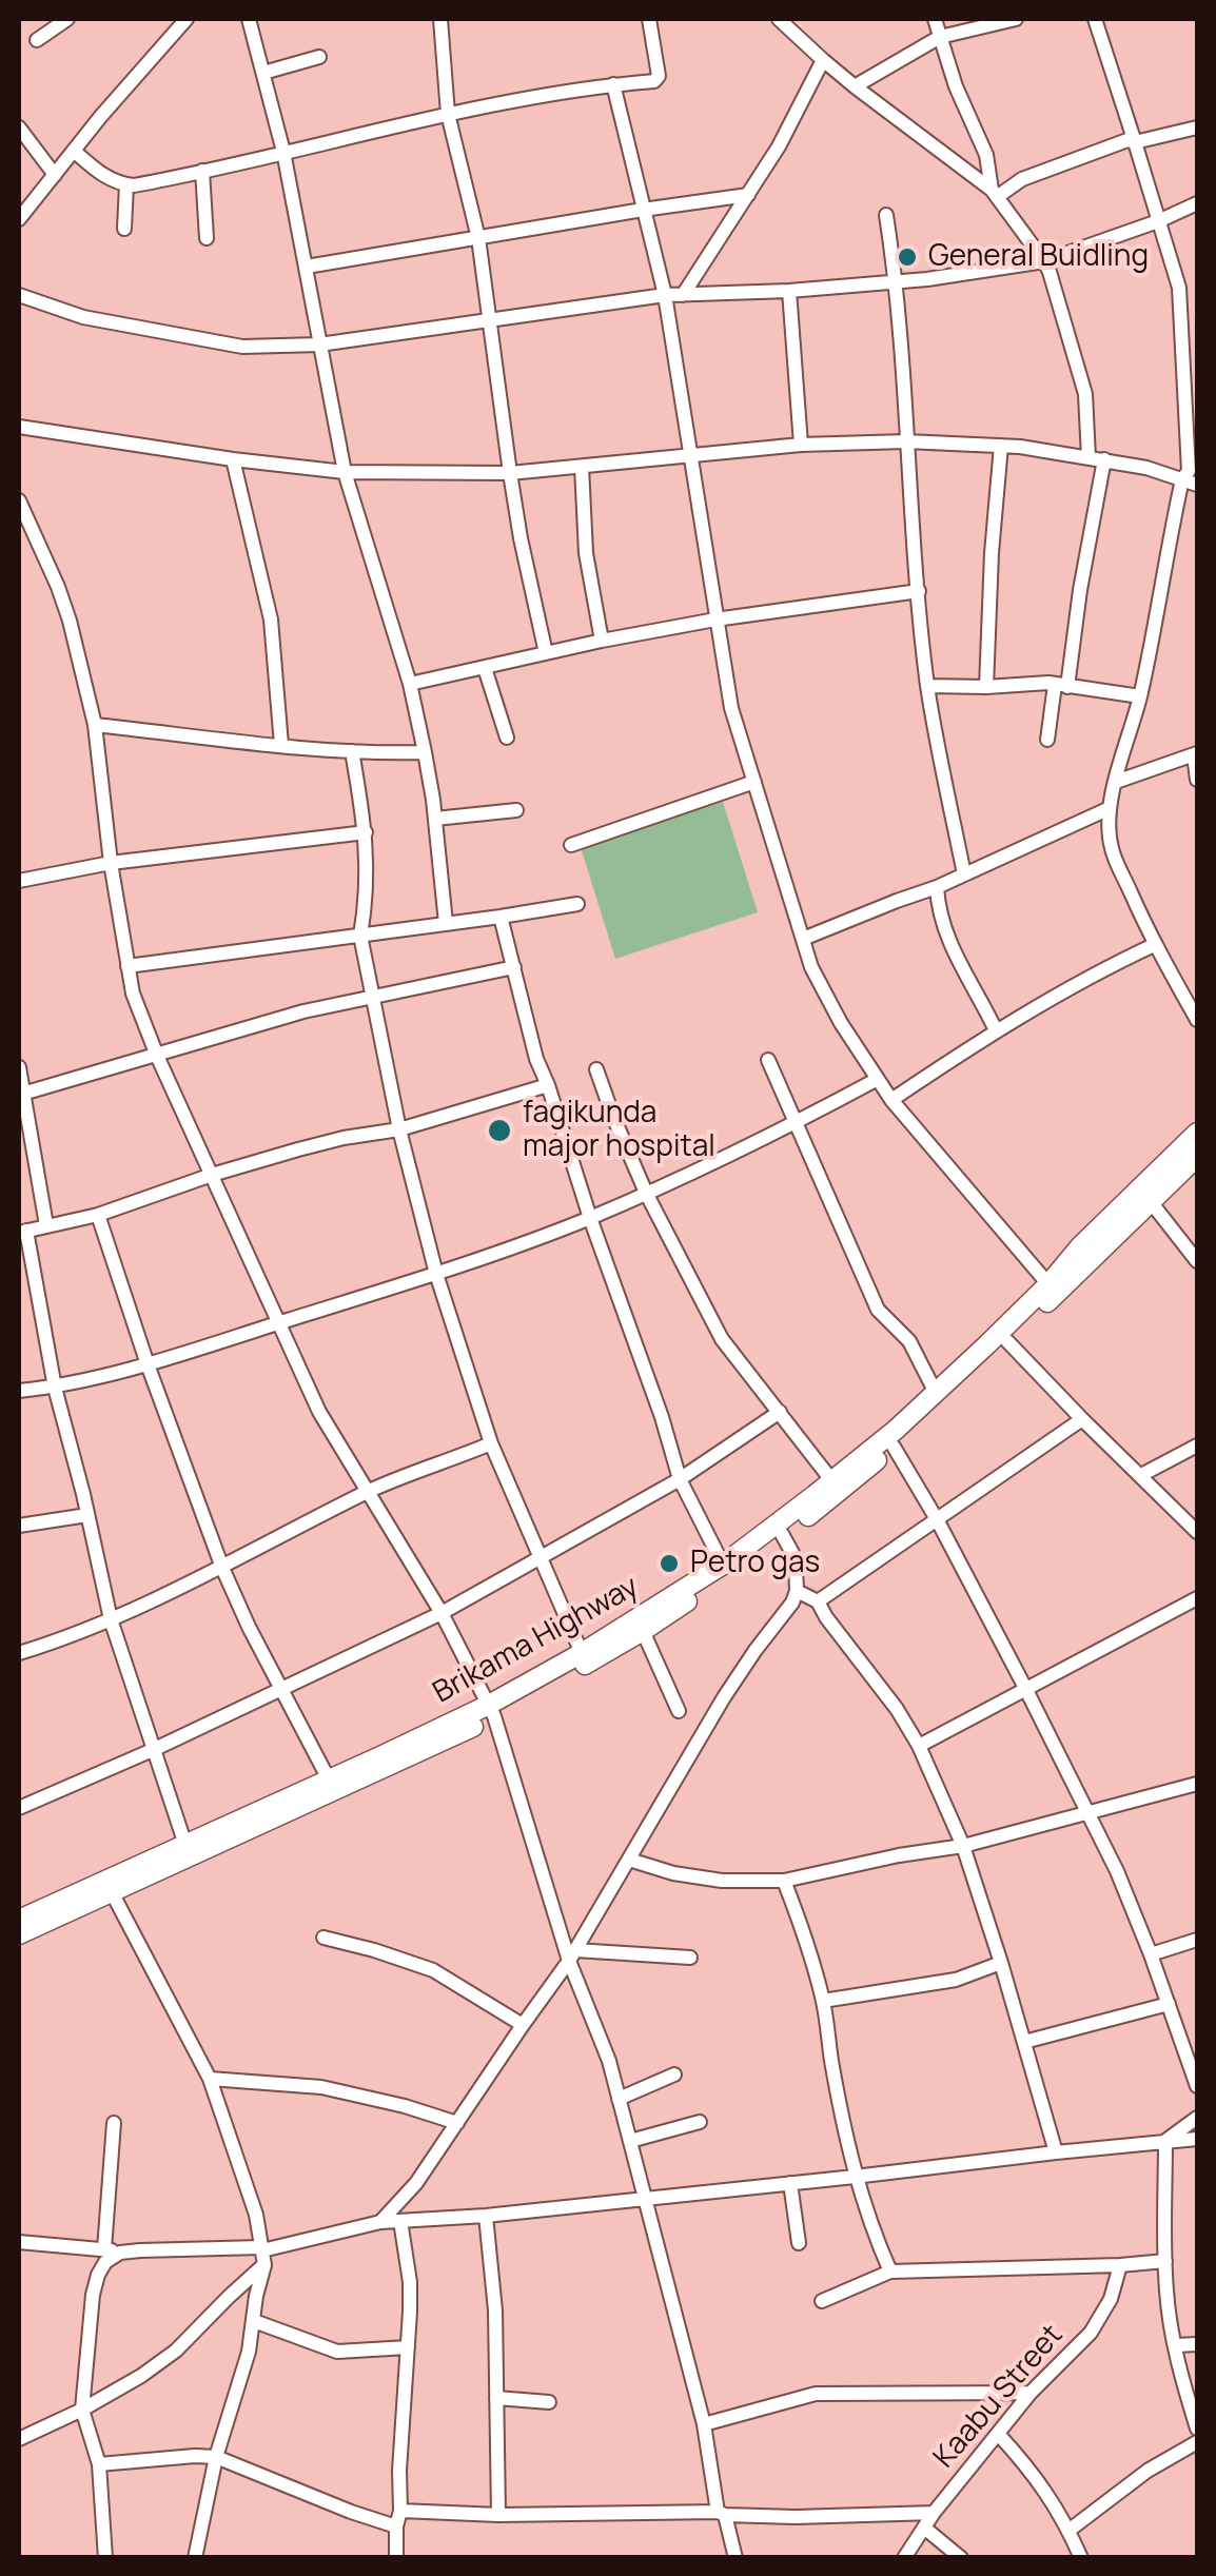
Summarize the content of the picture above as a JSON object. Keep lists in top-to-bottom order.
{
  "streets": {
    "highway": ["Brikama Highway"],
    "street": ["Kaabu Street"]
  },
  "places": ["General Buidling", "fagikunda major hospital", "Petro gas"]
}
